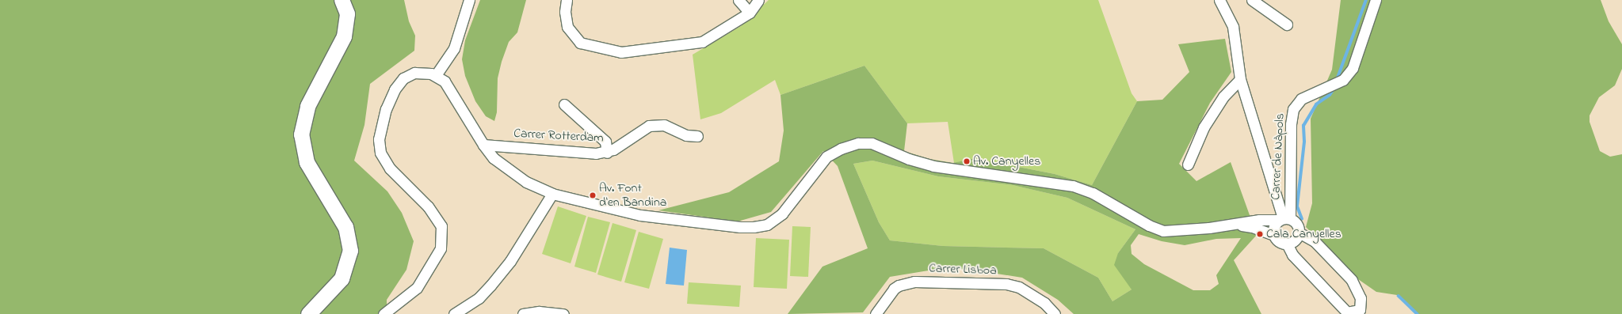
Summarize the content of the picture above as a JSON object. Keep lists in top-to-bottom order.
{
  "streets": {
    "street": ["Carrer Rotterdam", "Carrer de Nàpols", "Carrer Lisboa"]
  },
  "places": ["Av. Canyelles", "Av. Font d'en Bandina", "Cala Canyelles"]
}
